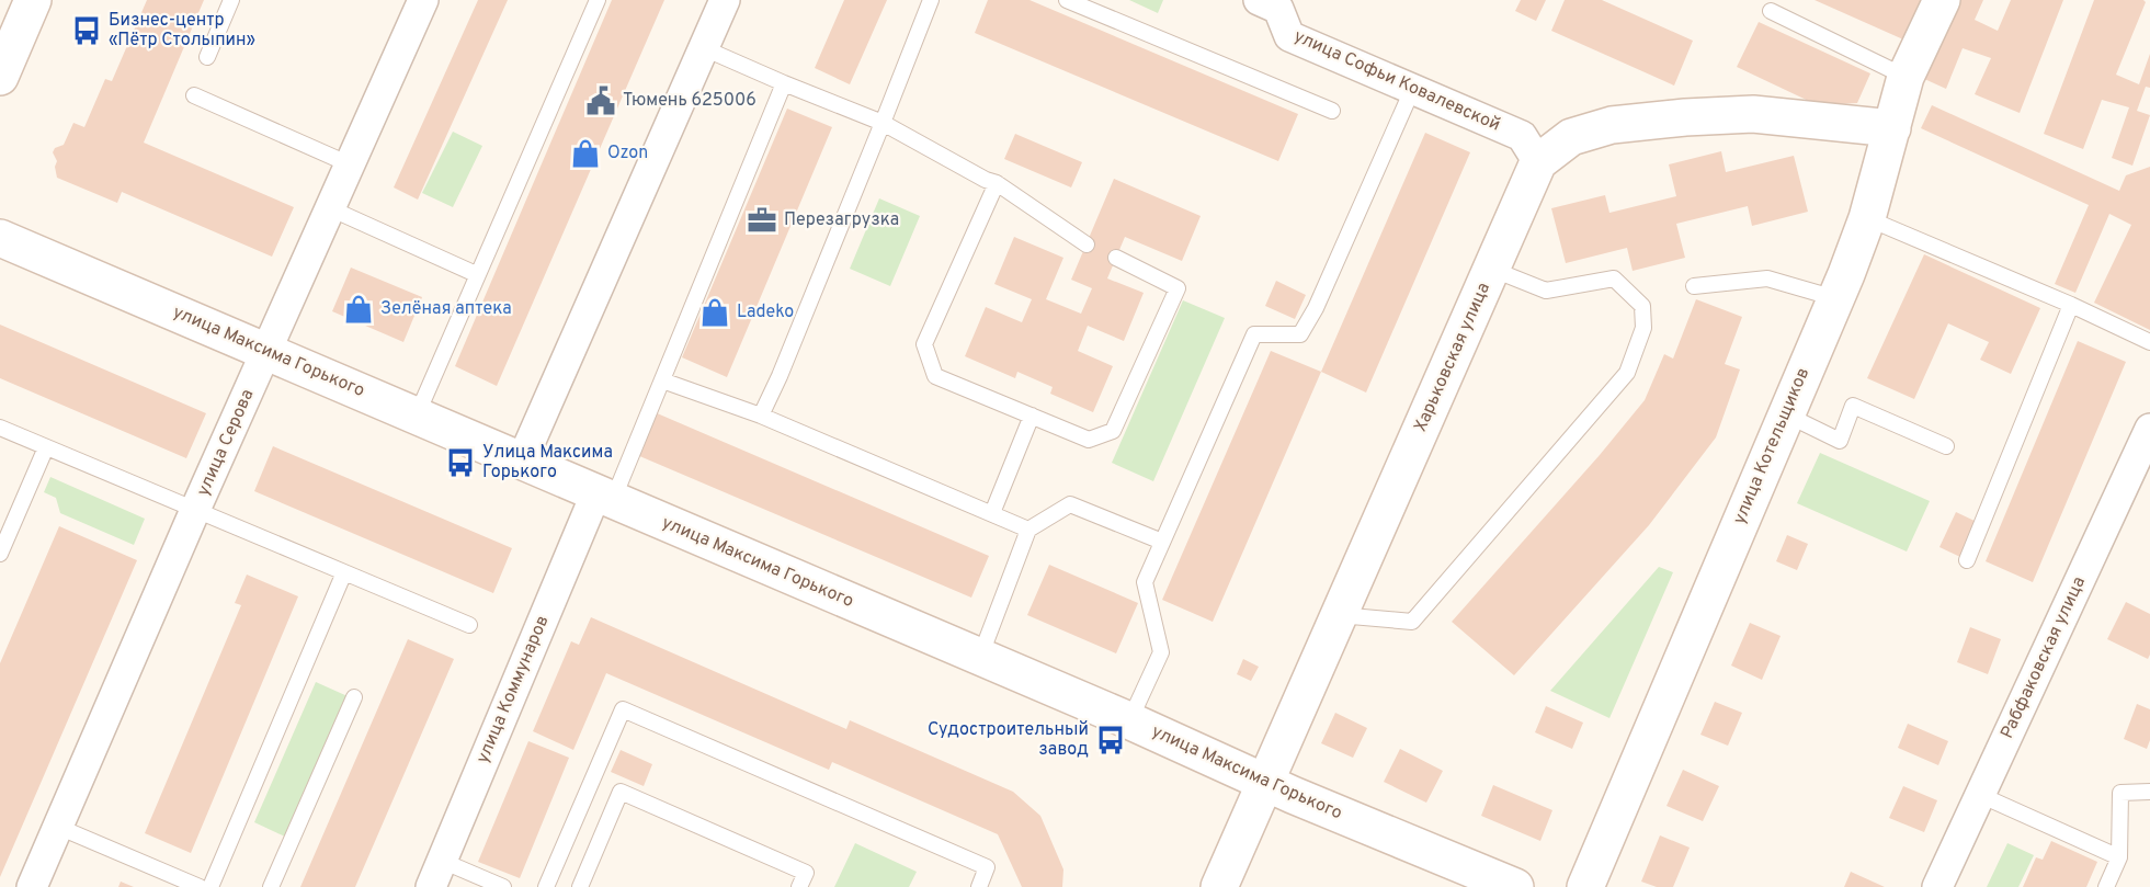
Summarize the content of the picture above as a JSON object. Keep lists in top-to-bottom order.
{
  "streets": {
    "street": [
      "улица Софьи Ковалевской",
      "улица Максима Горького",
      "Харьковская улица",
      "улица Серова",
      "улица Котельщиков",
      "Рабфаковская улица",
      "улица Коммунаров"
    ]
  },
  "crossings": [
    ["улица Софьи Ковалевской", "Харьковская улица"],
    ["улица Максима Горького", "Харьковская улица"],
    ["улица Максима Горького", "улица Серова"],
    ["улица Максима Горького", "улица Коммунаров"],
    ["Харьковская улица", "улица Котельщиков"]
  ],
  "places": {
    "bus stop": ["Бизнес-центр «Пётр Столыпин»", "Улица Максима Горького", "Судостроительный завод"],
    "public building": ["Тюмень 625006"],
    "shop": ["Ozon", "Зелёная аптека", "Ladeko"],
    "office": ["Перезагрузка"]
  }
}
